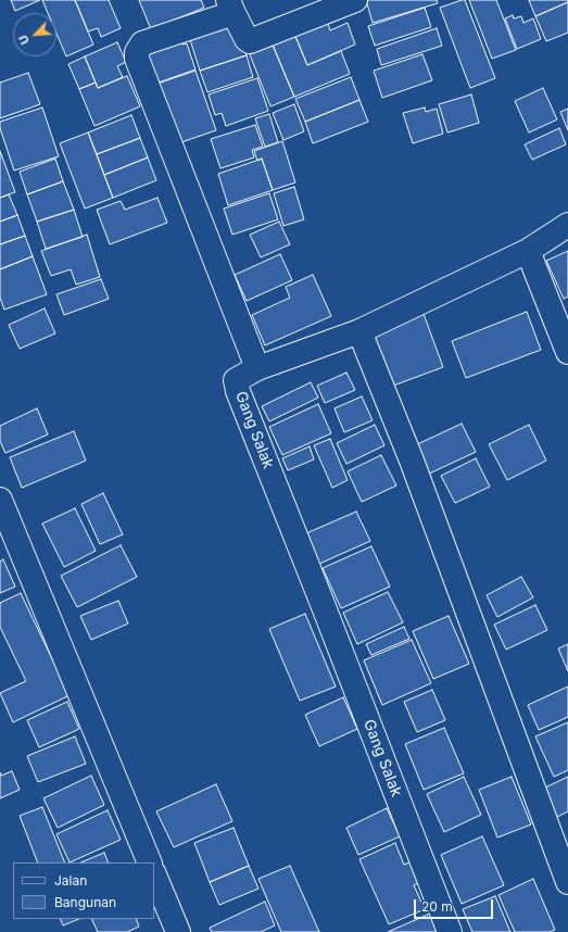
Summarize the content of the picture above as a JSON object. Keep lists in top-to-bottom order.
{
  "streets": {
    "street": ["Gang Salak"]
  },
  "legend": ["Jalan", "Bangunan"],
  "scale_bar": "20 m",
  "north": "bottom left"
}
